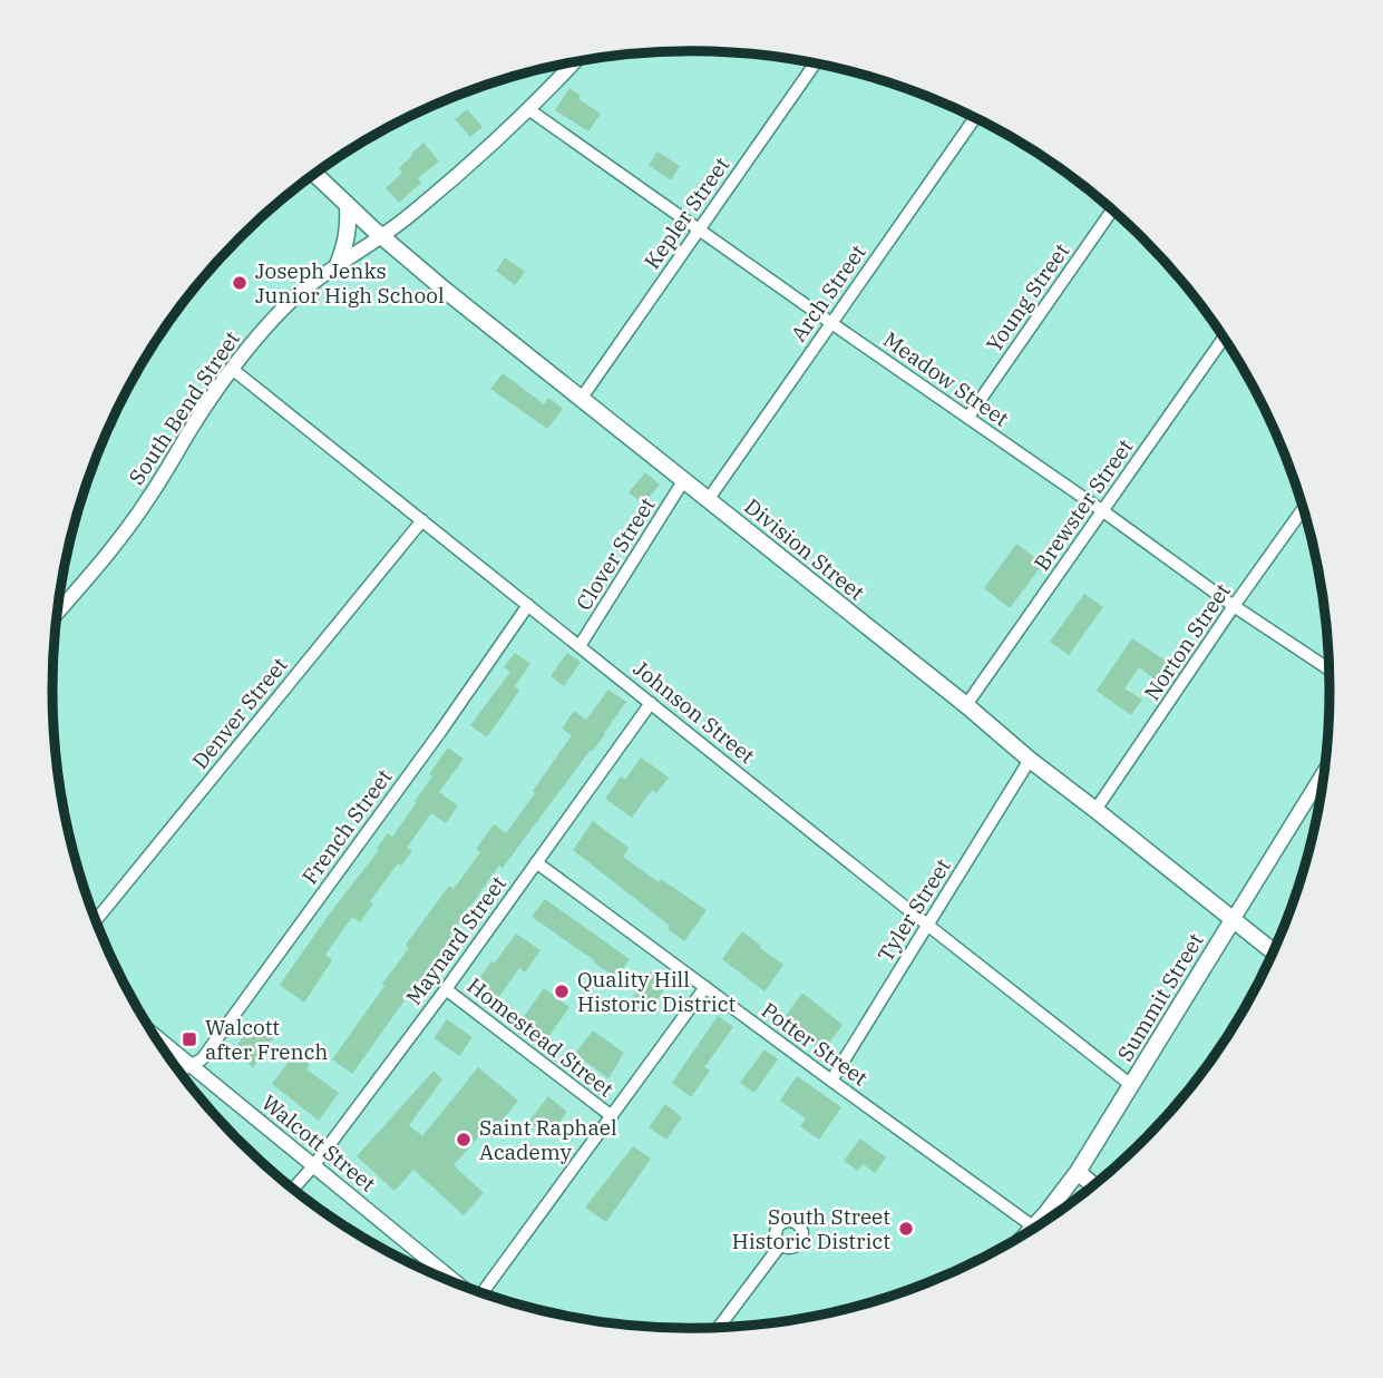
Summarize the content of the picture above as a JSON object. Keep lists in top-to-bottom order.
{
  "streets": {
    "main road": ["Division Street", "Summit Street"],
    "street": [
      "Kepler Street",
      "Arch Street",
      "Young Street",
      "Meadow Street",
      "South Bend Street",
      "Brewster Street",
      "Clover Street",
      "Norton Street",
      "Johnson Street",
      "Denver Street",
      "French Street",
      "Tyler Street",
      "Maynard Street",
      "Homestead Street",
      "Potter Street",
      "Walcott Street"
    ]
  },
  "crossings": [
    ["Kepler Street", "Meadow Street"],
    ["Kepler Street", "Division Street"],
    ["Arch Street", "Meadow Street"],
    ["Arch Street", "Division Street"],
    ["Young Street", "Meadow Street"],
    ["Meadow Street", "South Bend Street"],
    ["Meadow Street", "Brewster Street"],
    ["Meadow Street", "Norton Street"],
    ["South Bend Street", "Division Street"],
    ["South Bend Street", "Johnson Street"],
    ["Brewster Street", "Division Street"],
    ["Division Street", "Clover Street"],
    ["Division Street", "Norton Street"],
    ["Division Street", "Tyler Street"],
    ["Division Street", "Summit Street"],
    ["Clover Street", "Johnson Street"],
    ["Johnson Street", "Denver Street"],
    ["Johnson Street", "French Street"],
    ["Johnson Street", "Tyler Street"],
    ["Johnson Street", "Maynard Street"],
    ["Johnson Street", "Summit Street"],
    ["French Street", "Walcott Street"],
    ["Tyler Street", "Potter Street"],
    ["Maynard Street", "Homestead Street"],
    ["Maynard Street", "Potter Street"],
    ["Maynard Street", "Walcott Street"],
    ["Summit Street", "Potter Street"]
  ],
  "places": {
    "other": [
      "Joseph Jenks Junior High School",
      "Quality Hill Historic District",
      "Saint Raphael Academy",
      "South Street Historic District"
    ],
    "transit": ["Walcott after French"]
  }
}
